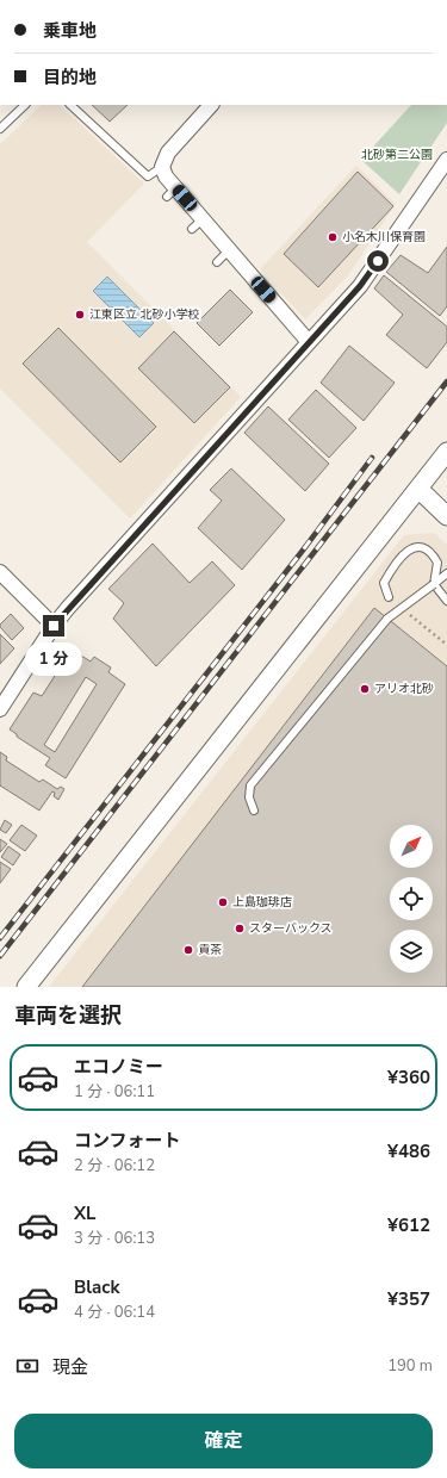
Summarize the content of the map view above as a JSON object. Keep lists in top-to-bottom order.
{
  "parks": ["北砂第二公園"],
  "places": [
    "小名木川保育園",
    "江東区立 北砂小学校",
    "アリオ北砂",
    "上島珈琲店",
    "スターバックス",
    "貢茶"
  ],
  "north": "top right",
  "page": {
    "banner": ["乗車地", "目的地"],
    "bubble": "1 分",
    "heading": "車両を選択",
    "list": [
      {
        "name": "エコノミー",
        "note": "1 分 · 06:11",
        "value": "¥360"
      },
      {
        "name": "コンフォート",
        "note": "2 分 · 06:12",
        "value": "¥486"
      },
      {
        "name": "XL",
        "note": "3 分 · 06:13",
        "value": "¥612"
      },
      {
        "name": "Black",
        "note": "4 分 · 06:14",
        "value": "¥357"
      }
    ],
    "pay": ["現金", "190 m"],
    "buttons": "確定"
  }
}
